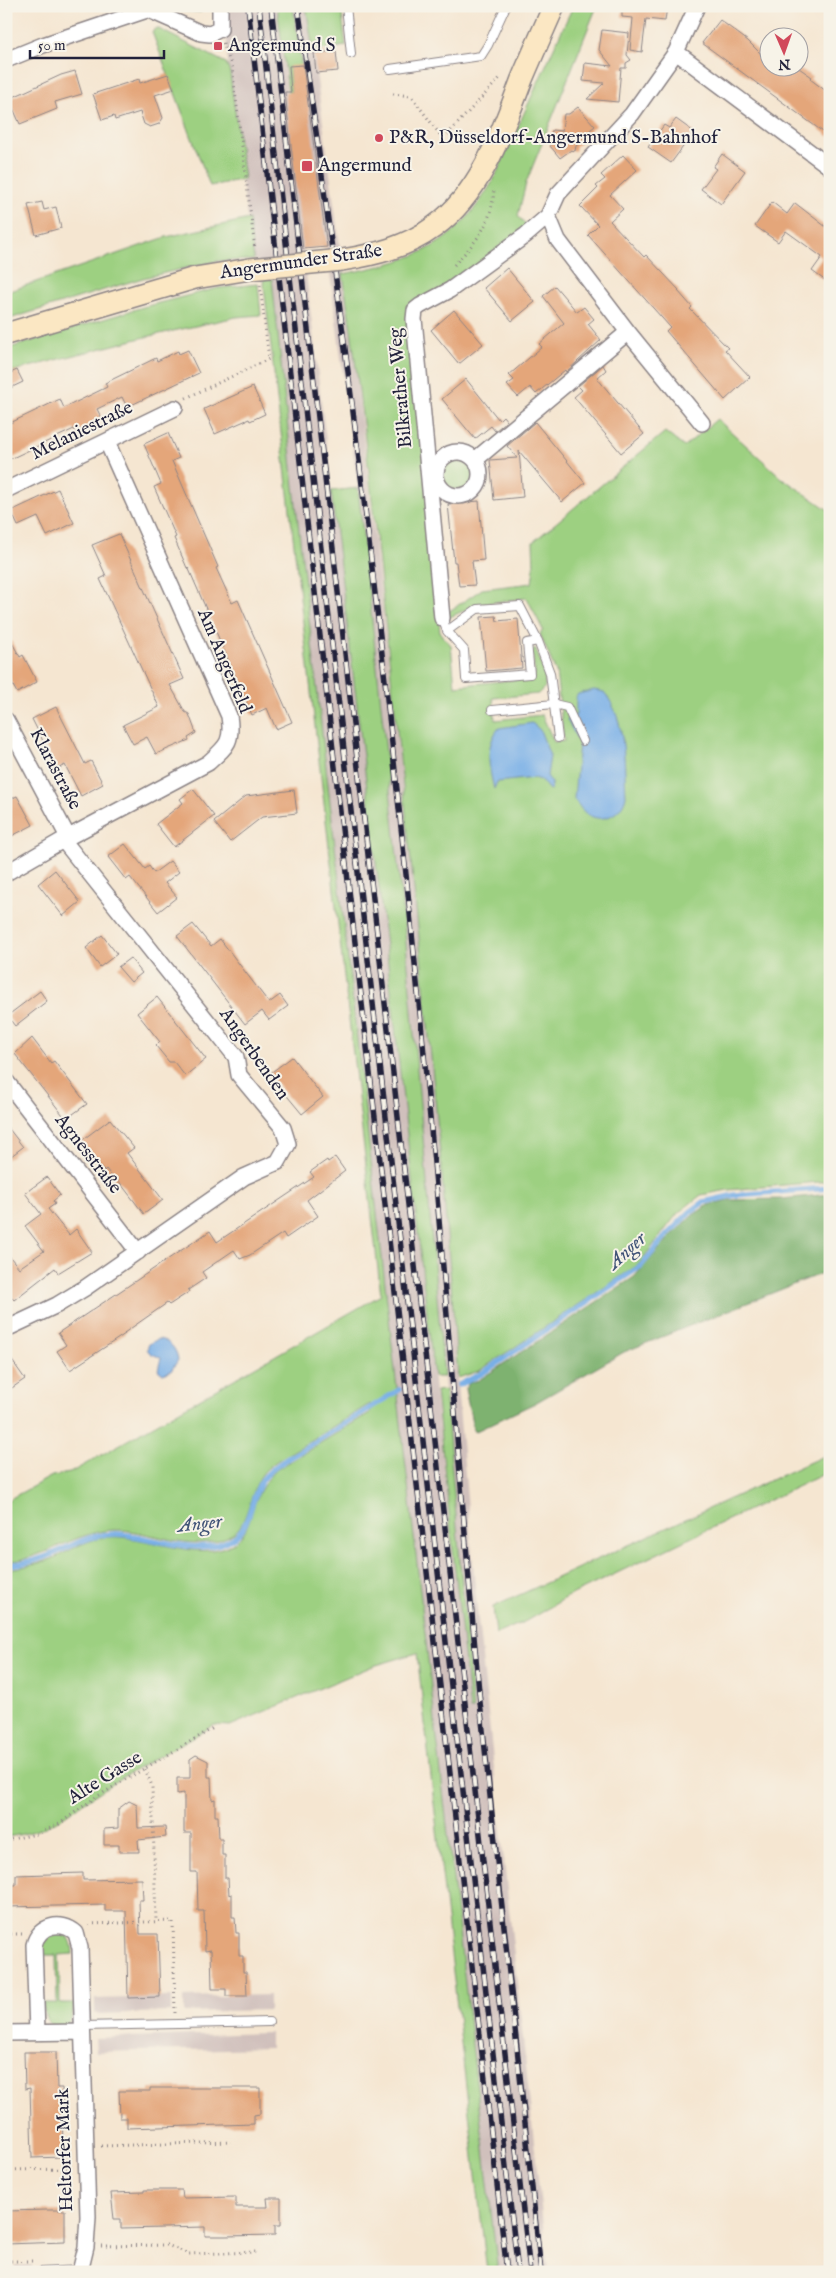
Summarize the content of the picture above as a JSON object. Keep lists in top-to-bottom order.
{
  "streets": {
    "main road": ["Angermunder Straße"],
    "street": [
      "Bilkrather Weg",
      "Melaniestraße",
      "Am Angerfeld",
      "Klarastraße",
      "Angerbenden",
      "Agnesstraße",
      "Heltorfer Mark"
    ],
    "path": ["Alte Gasse"]
  },
  "crossings": [
    ["Melaniestraße", "Am Angerfeld"],
    ["Am Angerfeld", "Klarastraße"],
    ["Am Angerfeld", "Angerbenden"],
    ["Klarastraße", "Angerbenden"],
    ["Angerbenden", "Agnesstraße"]
  ],
  "water": ["Anger"],
  "places": {
    "transit": ["Angermund S", "Angermund"],
    "other": ["P&R, Düsseldorf-Angermund S-Bahnhof"]
  },
  "scale_bar": "50 m",
  "north": "bottom"
}
